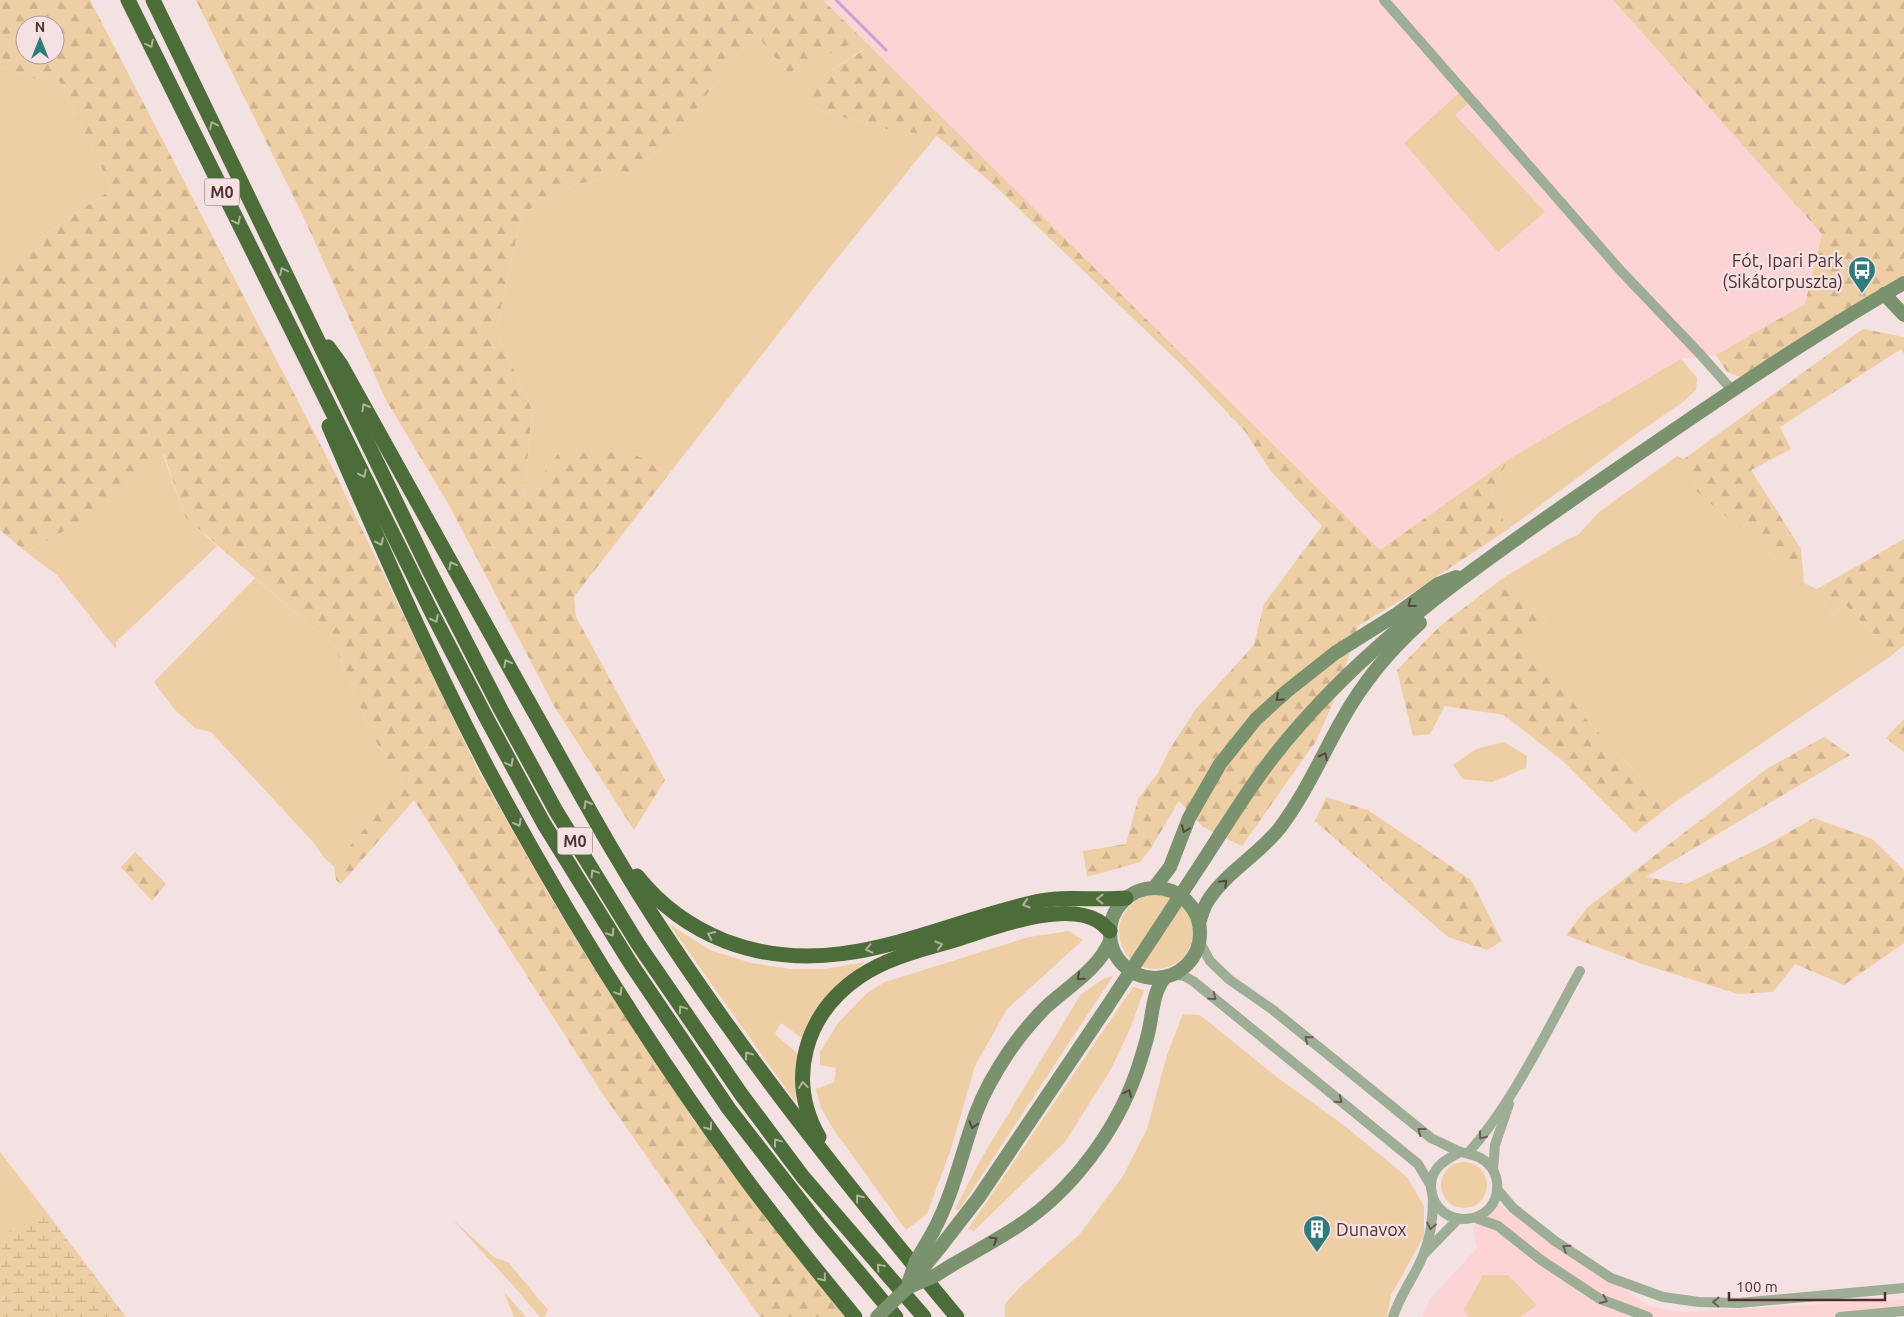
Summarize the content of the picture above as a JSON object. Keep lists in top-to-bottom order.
{
  "streets": {
    "highway": ["M0"]
  },
  "places": {
    "bus stop": ["Fót, Ipari Park (Sikátorpuszta)"],
    "building": ["Dunavox"]
  },
  "scale_bar": "100 m",
  "north": "top"
}
